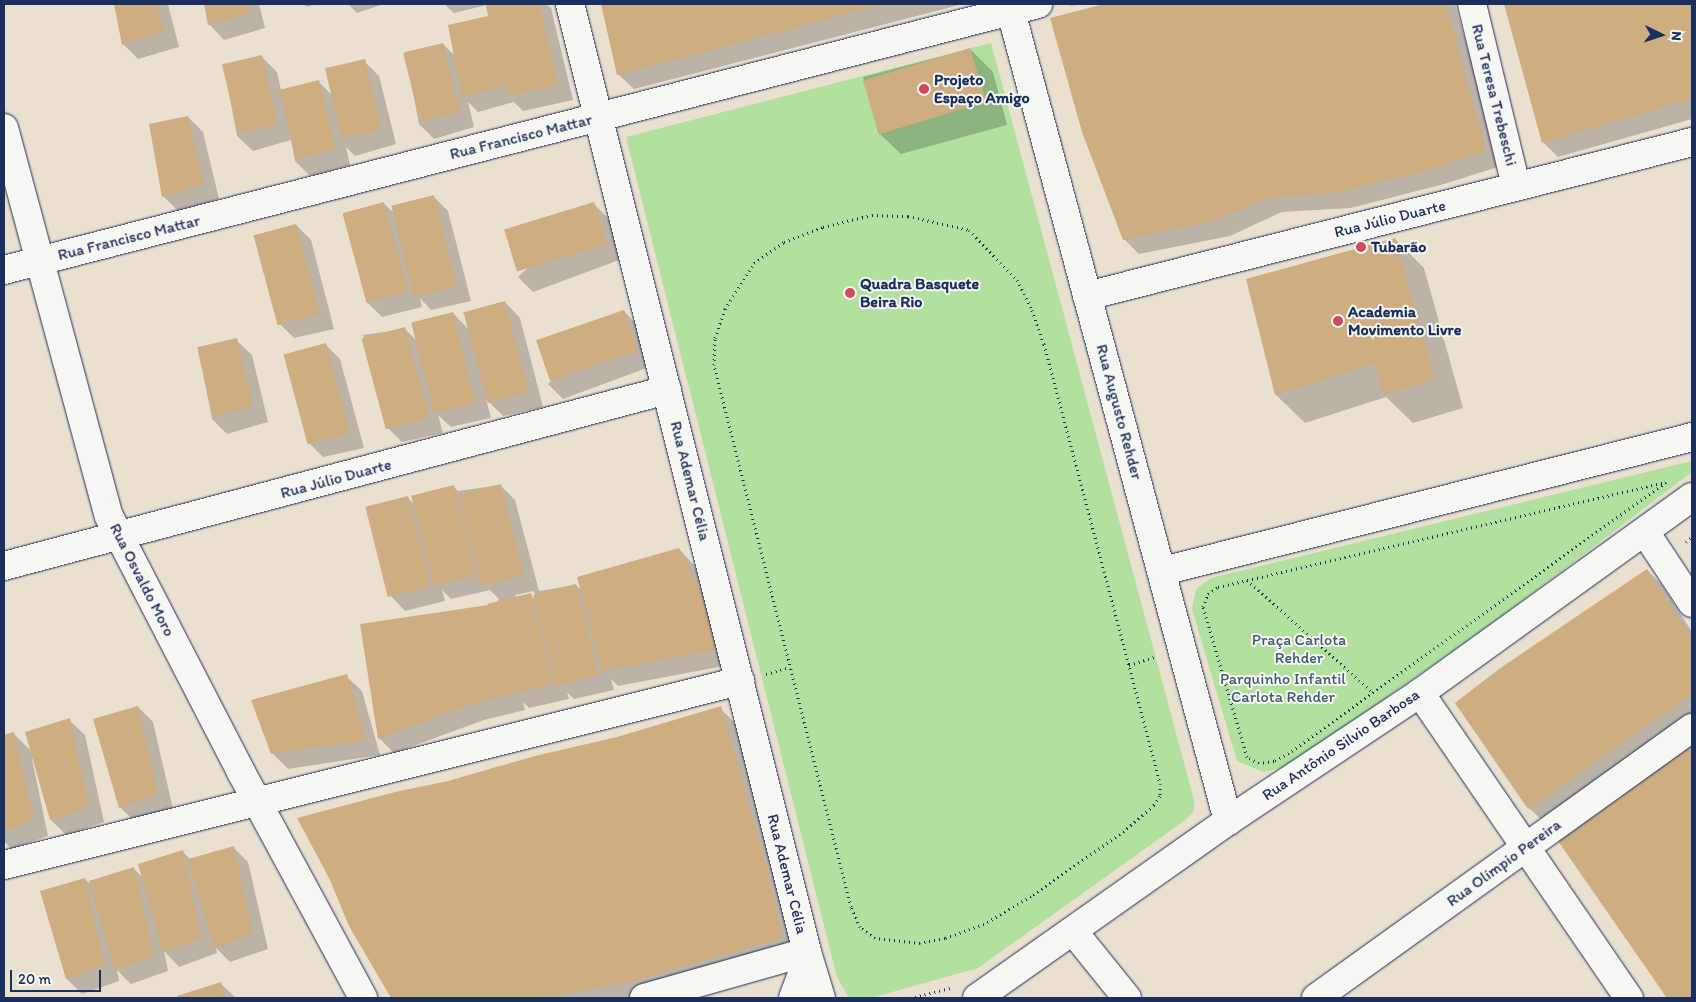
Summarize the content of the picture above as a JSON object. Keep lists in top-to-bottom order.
{
  "streets": {
    "street": [
      "Rua Teresa Trebeschi",
      "Rua Francisco Mattar",
      "Rua Júlio Duarte",
      "Rua Augusto Rehder",
      "Rua Ademar Célia",
      "Rua Osvaldo Moro",
      "Rua Antônio Silvio Barbosa",
      "Rua Olímpio Pereira"
    ]
  },
  "crossings": [
    ["Rua Teresa Trebeschi", "Rua Júlio Duarte"],
    ["Rua Francisco Mattar", "Rua Augusto Rehder"],
    ["Rua Francisco Mattar", "Rua Ademar Célia"],
    ["Rua Francisco Mattar", "Rua Osvaldo Moro"],
    ["Rua Júlio Duarte", "Rua Augusto Rehder"],
    ["Rua Júlio Duarte", "Rua Ademar Célia"],
    ["Rua Júlio Duarte", "Rua Osvaldo Moro"],
    ["Rua Augusto Rehder", "Rua Antônio Silvio Barbosa"]
  ],
  "parks": ["Praça Carlota Rehder", "Parquinho Infantil Carlota Rehder"],
  "places": [
    "Projeto Espaço Amigo",
    "Tubarão",
    "Quadra Basquete Beira Rio",
    "Academia Movimento Livre"
  ],
  "scale_bar": "20 m",
  "north": "right"
}
